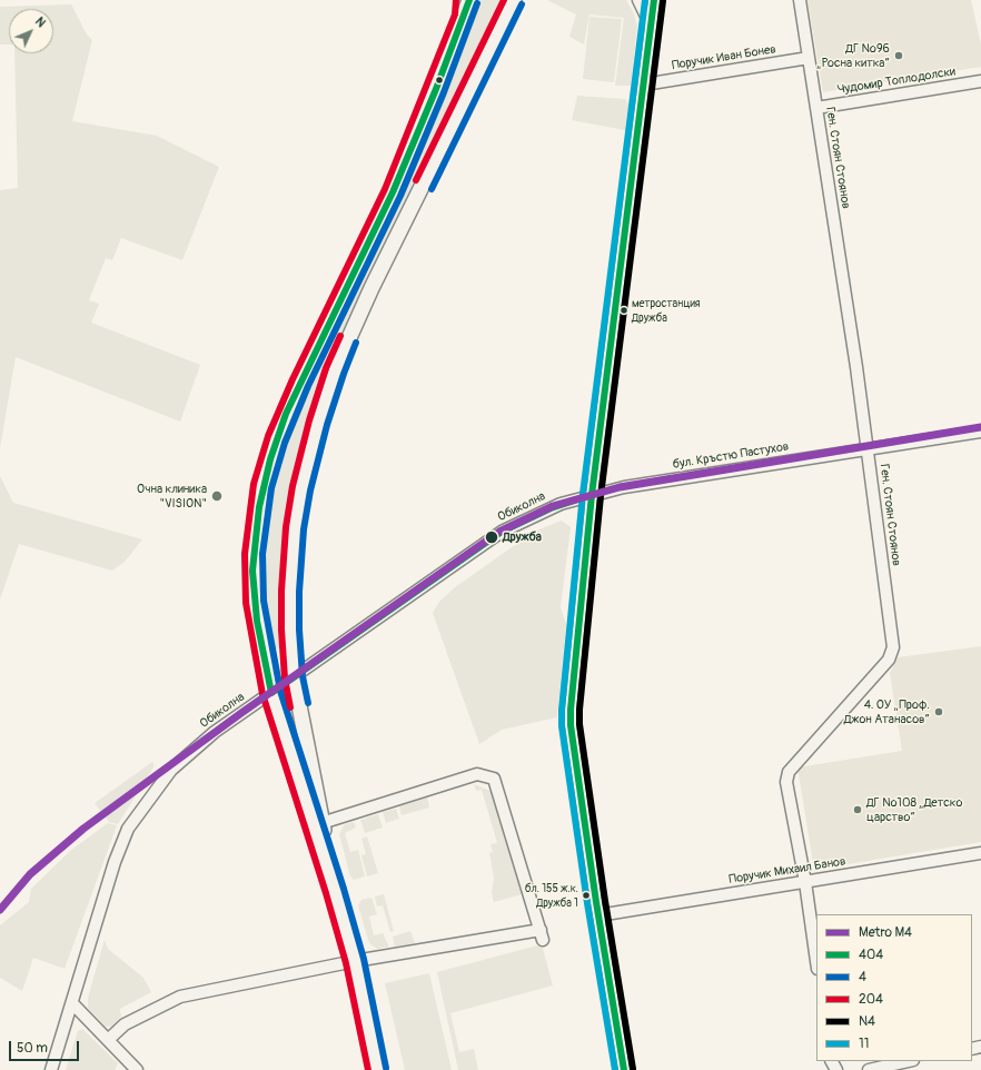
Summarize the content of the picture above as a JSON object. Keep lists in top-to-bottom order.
{
  "streets": {
    "street": [
      "Поручик Иван Бонев",
      "Чудомир Топлодолски",
      "Ген. Стоян Стоянов",
      "бул. Кръстю Пастухов",
      "Обиколна",
      "Поручик Михаил Банов"
    ]
  },
  "crossings": [
    ["Поручик Иван Бонев", "Ген. Стоян Стоянов"],
    ["Чудомир Топлодолски", "Ген. Стоян Стоянов"],
    ["Ген. Стоян Стоянов", "бул. Кръстю Пастухов"],
    ["Ген. Стоян Стоянов", "Поручик Михаил Банов"],
    ["бул. Кръстю Пастухов", "Обиколна"]
  ],
  "places": [
    "ДГ №96 „Росна китка“",
    "метростанция Дружба",
    "Очна клиника \"VISION\"",
    "Дружба",
    "4. ОУ „Проф. Джон Атанасов“",
    "ДГ №108 „Детско царство“",
    "бл. 155 ж.к. Дружба 1"
  ],
  "lines": [
    "transit line 404",
    "transit line 204",
    "transit line 11",
    "transit line N4",
    "transit line 4",
    "metro line M4"
  ],
  "legend": [
    "Metro M4",
    "404",
    "4",
    "204",
    "N4",
    "11"
  ],
  "scale_bar": "50 m",
  "north": "top right"
}
